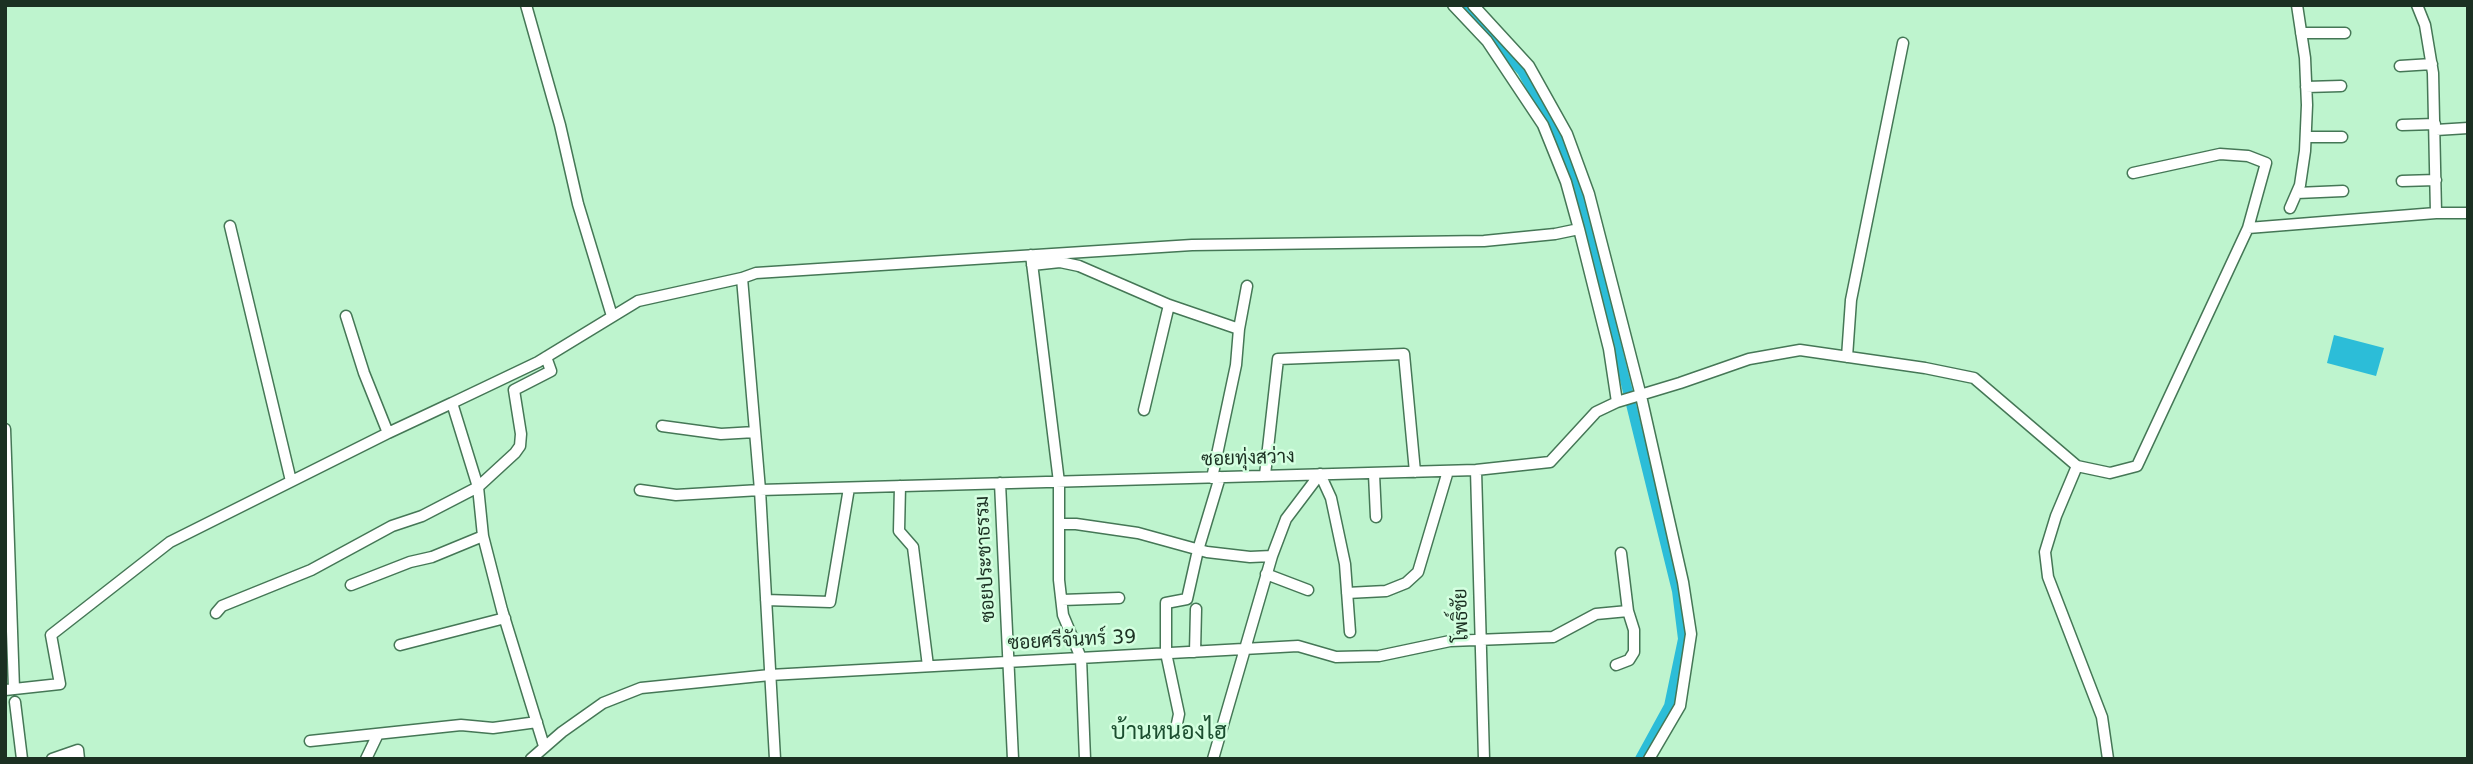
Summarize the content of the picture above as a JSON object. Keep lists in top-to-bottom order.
{
  "streets": {
    "street": [
      "ซอยทุ่งสว่าง",
      "ซอยประชาธรรม",
      "โพธิ์ชัย",
      "ซอยศรีจันทร์ 39"
    ]
  },
  "crossings": [
    ["ซอยทุ่งสว่าง", "ซอยประชาธรรม"],
    ["ซอยทุ่งสว่าง", "โพธิ์ชัย"],
    ["ซอยประชาธรรม", "ซอยศรีจันทร์ 39"],
    ["โพธิ์ชัย", "ซอยศรีจันทร์ 39"]
  ],
  "districts": ["บ้านหนองไฮ"]
}
